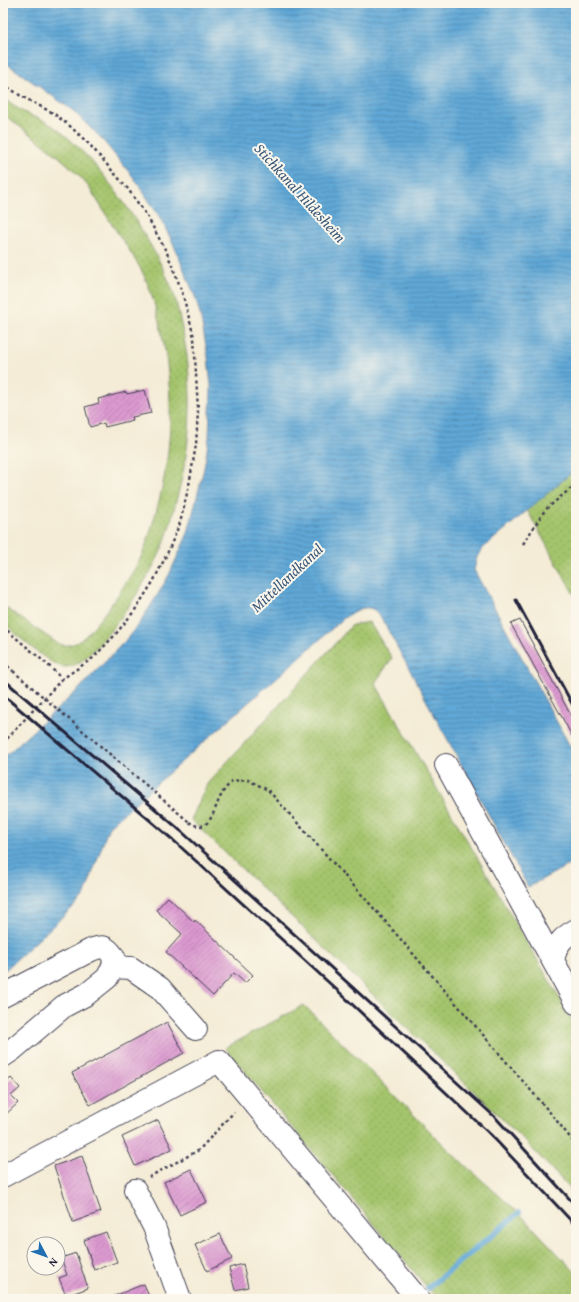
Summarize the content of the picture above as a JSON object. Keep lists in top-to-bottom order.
{
  "water": ["Stichkanal Hildesheim", "Mittellandkanal"],
  "north": "bottom right"
}
